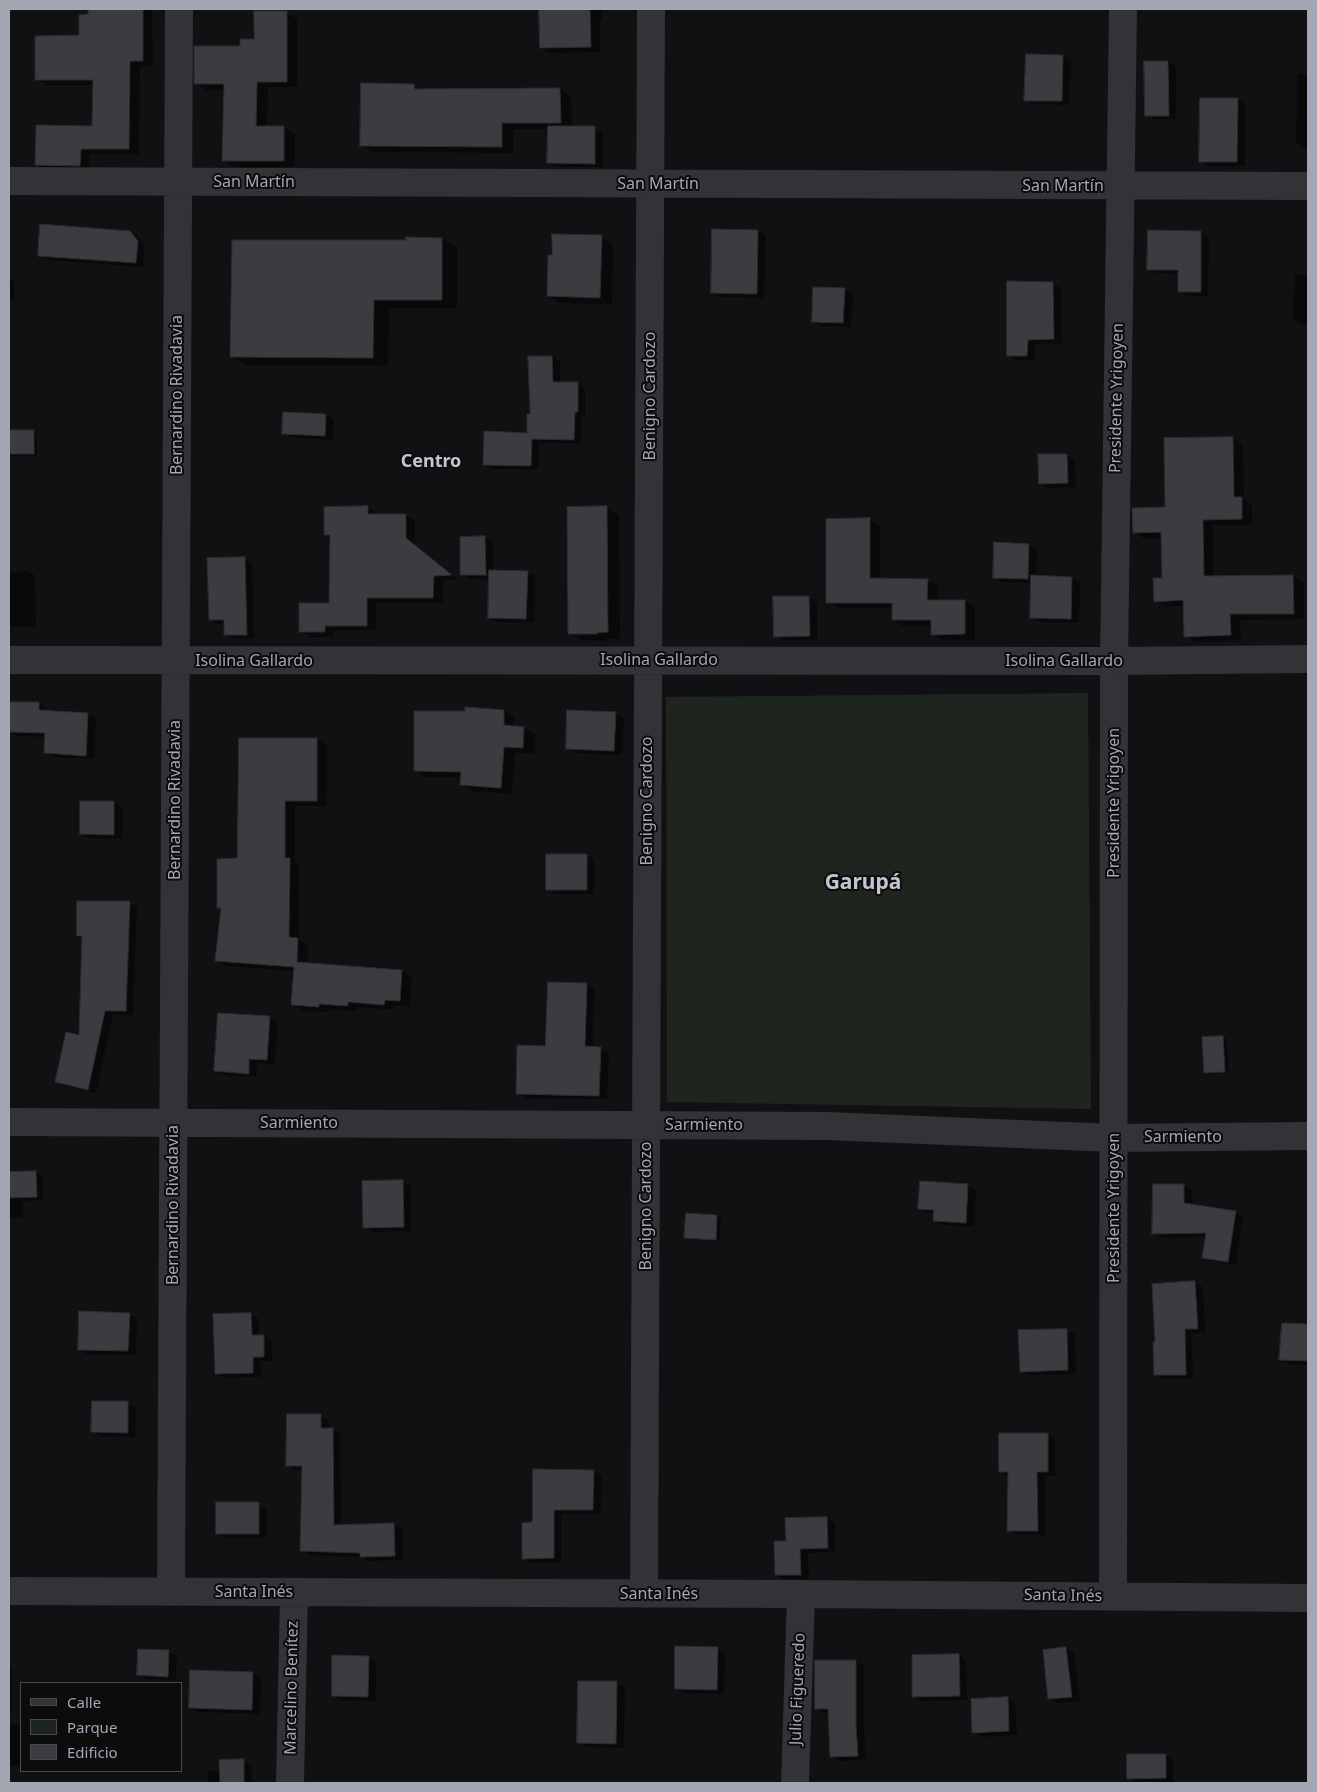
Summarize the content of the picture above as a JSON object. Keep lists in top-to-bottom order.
{
  "streets": {
    "street": [
      "San Martín",
      "Bernardino Rivadavia",
      "Benigno Cardozo",
      "Presidente Yrigoyen",
      "Isolina Gallardo",
      "Sarmiento",
      "Santa Inés",
      "Marcelino Benítez",
      "Julio Figueredo"
    ]
  },
  "crossings": [
    ["San Martín", "Bernardino Rivadavia"],
    ["San Martín", "Benigno Cardozo"],
    ["San Martín", "Presidente Yrigoyen"],
    ["Bernardino Rivadavia", "Isolina Gallardo"],
    ["Bernardino Rivadavia", "Sarmiento"],
    ["Bernardino Rivadavia", "Santa Inés"],
    ["Benigno Cardozo", "Isolina Gallardo"],
    ["Benigno Cardozo", "Sarmiento"],
    ["Benigno Cardozo", "Santa Inés"],
    ["Presidente Yrigoyen", "Isolina Gallardo"],
    ["Presidente Yrigoyen", "Sarmiento"],
    ["Presidente Yrigoyen", "Santa Inés"],
    ["Santa Inés", "Marcelino Benítez"],
    ["Santa Inés", "Julio Figueredo"]
  ],
  "districts": ["Centro", "Garupá"],
  "legend": ["Calle", "Parque", "Edificio"]
}
